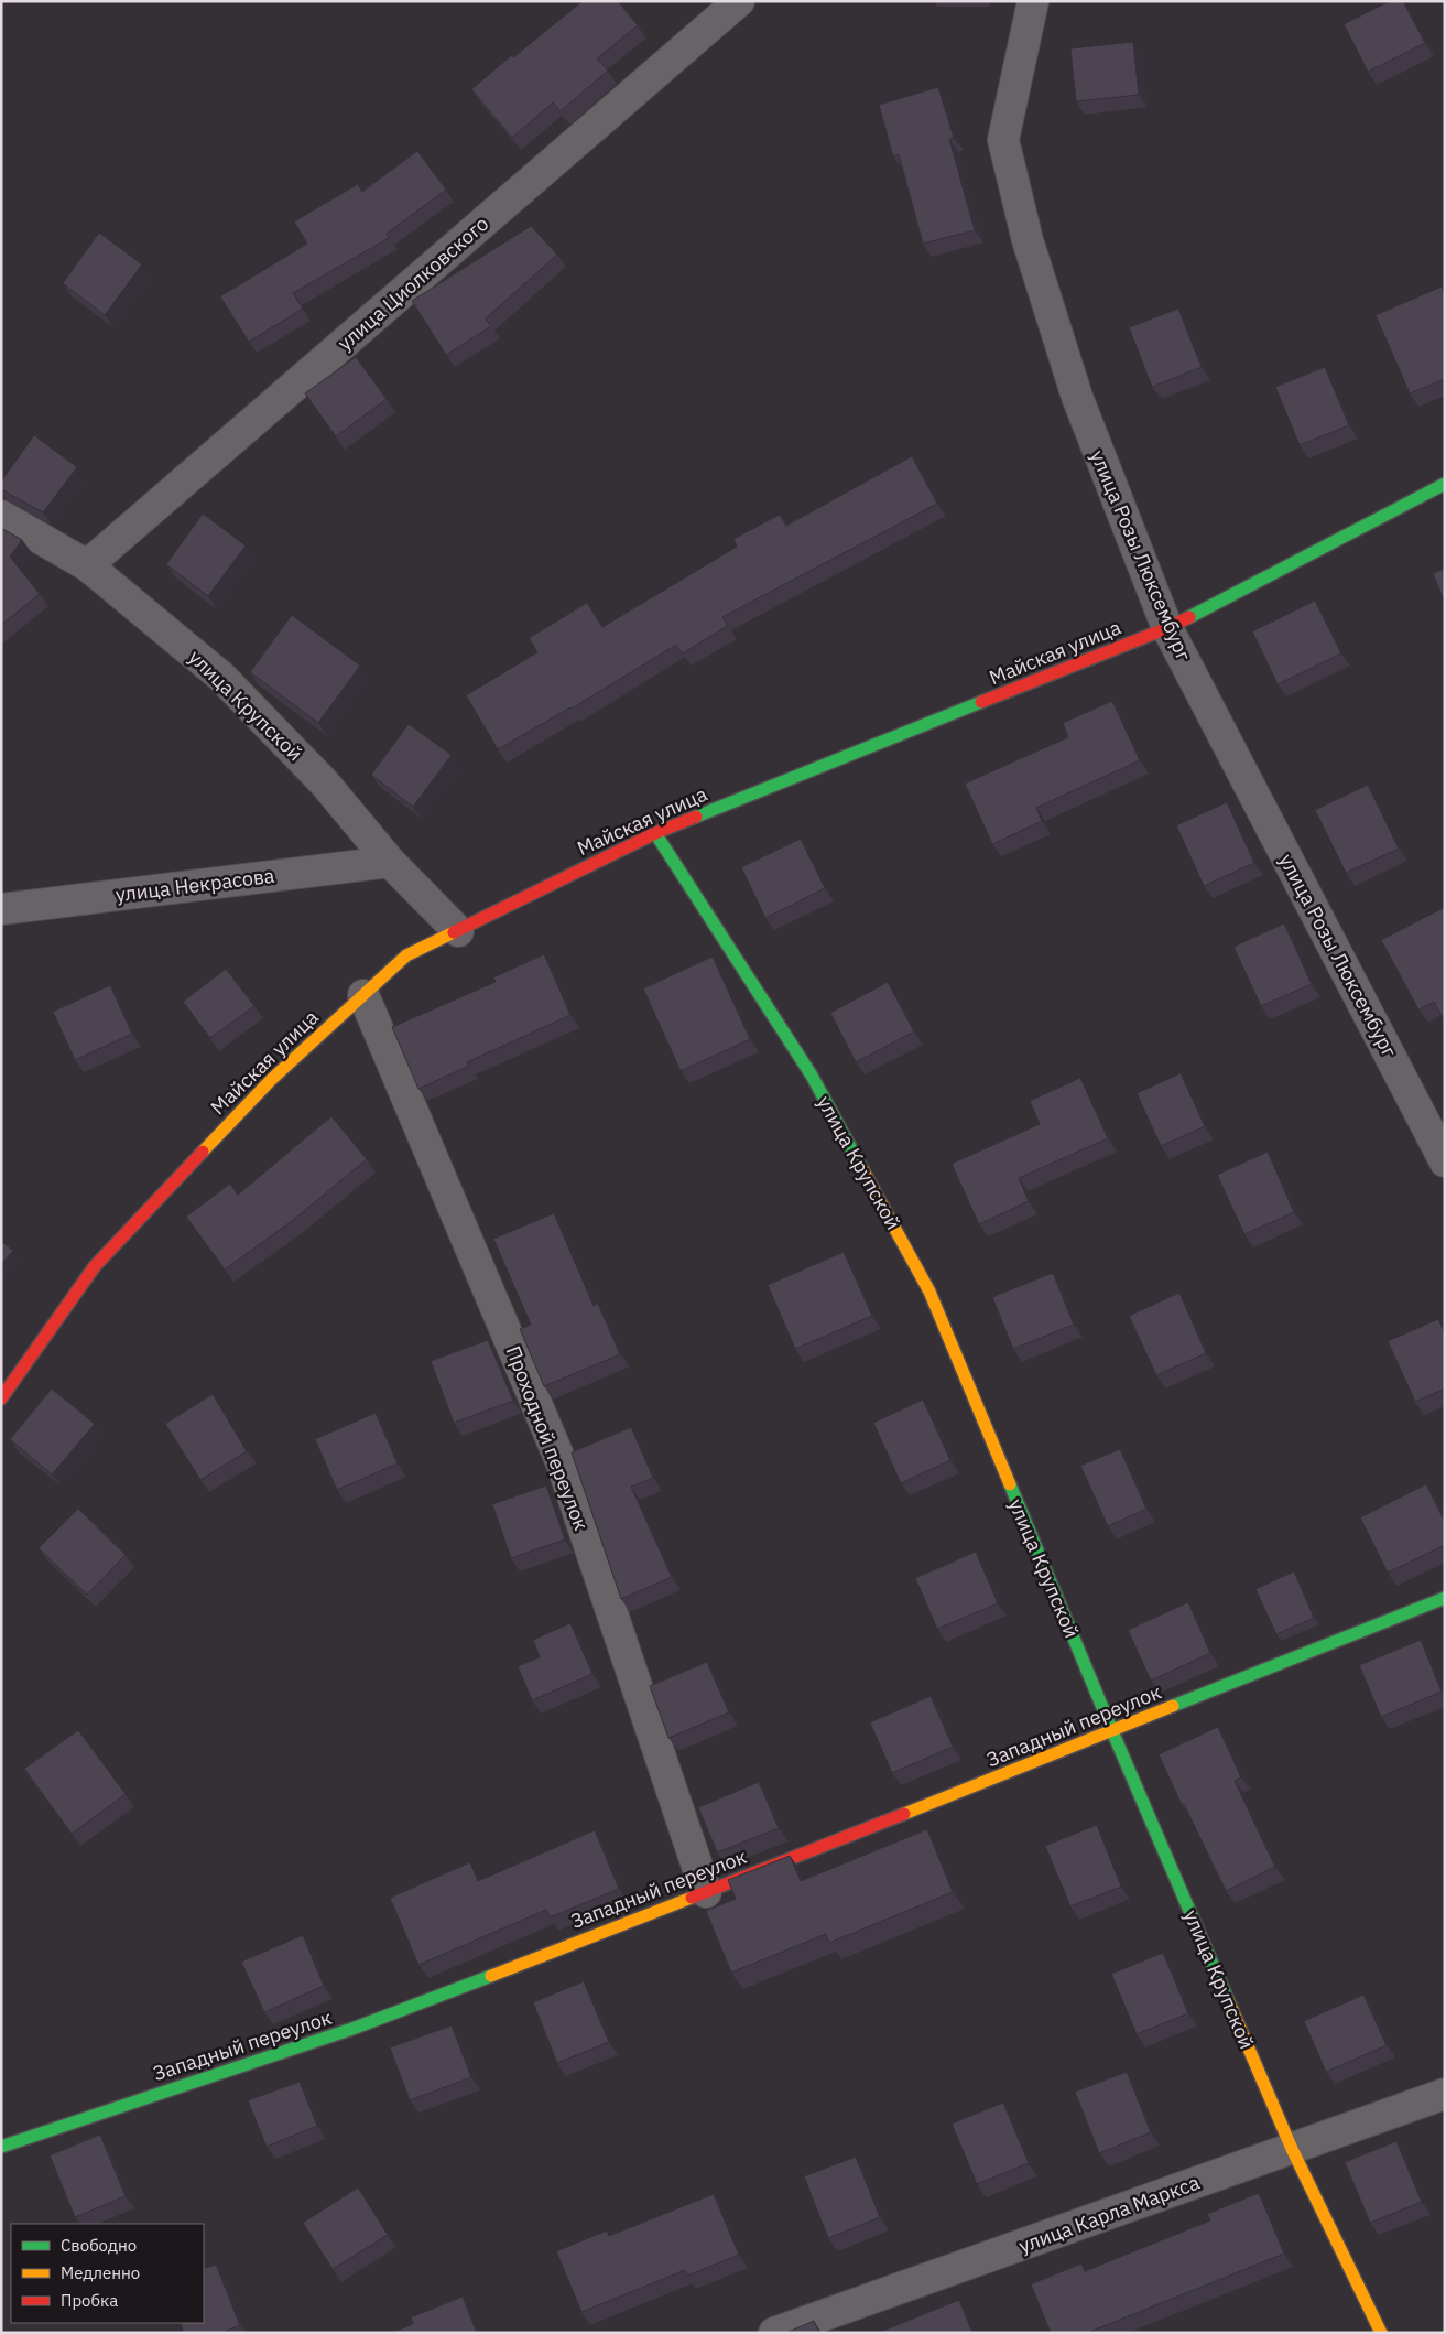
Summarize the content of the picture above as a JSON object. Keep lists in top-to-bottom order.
{
  "streets": {
    "street": [
      "улица Циолковского",
      "улица Розы Люксембург",
      "Майская улица",
      "улица Крупской",
      "улица Некрасова",
      "Проходной переулок",
      "Западный переулок",
      "улица Карла Маркса"
    ]
  },
  "crossings": [
    ["улица Циолковского", "улица Крупской"],
    ["улица Розы Люксембург", "Майская улица"],
    ["Майская улица", "улица Крупской"],
    ["Майская улица", "Проходной переулок"],
    ["улица Крупской", "улица Некрасова"],
    ["улица Крупской", "Западный переулок"],
    ["улица Крупской", "улица Карла Маркса"],
    ["Проходной переулок", "Западный переулок"]
  ],
  "legend": ["Свободно", "Медленно", "Пробка"]
}
